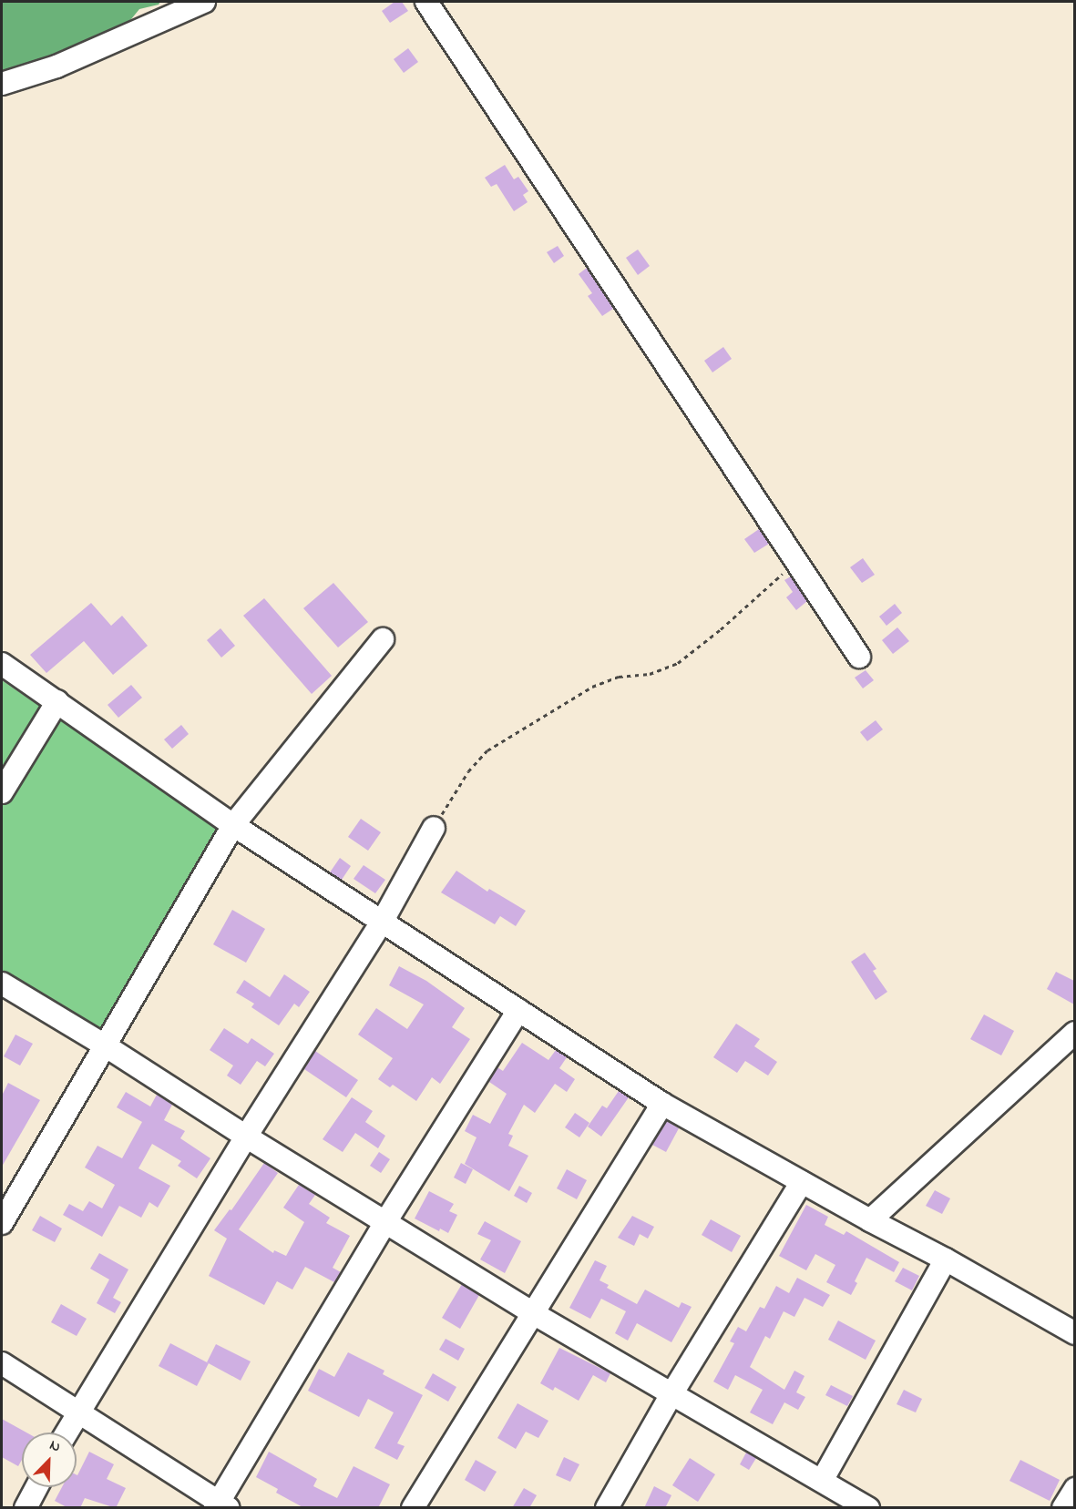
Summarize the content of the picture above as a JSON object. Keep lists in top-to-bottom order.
{
  "north": "top right"
}
